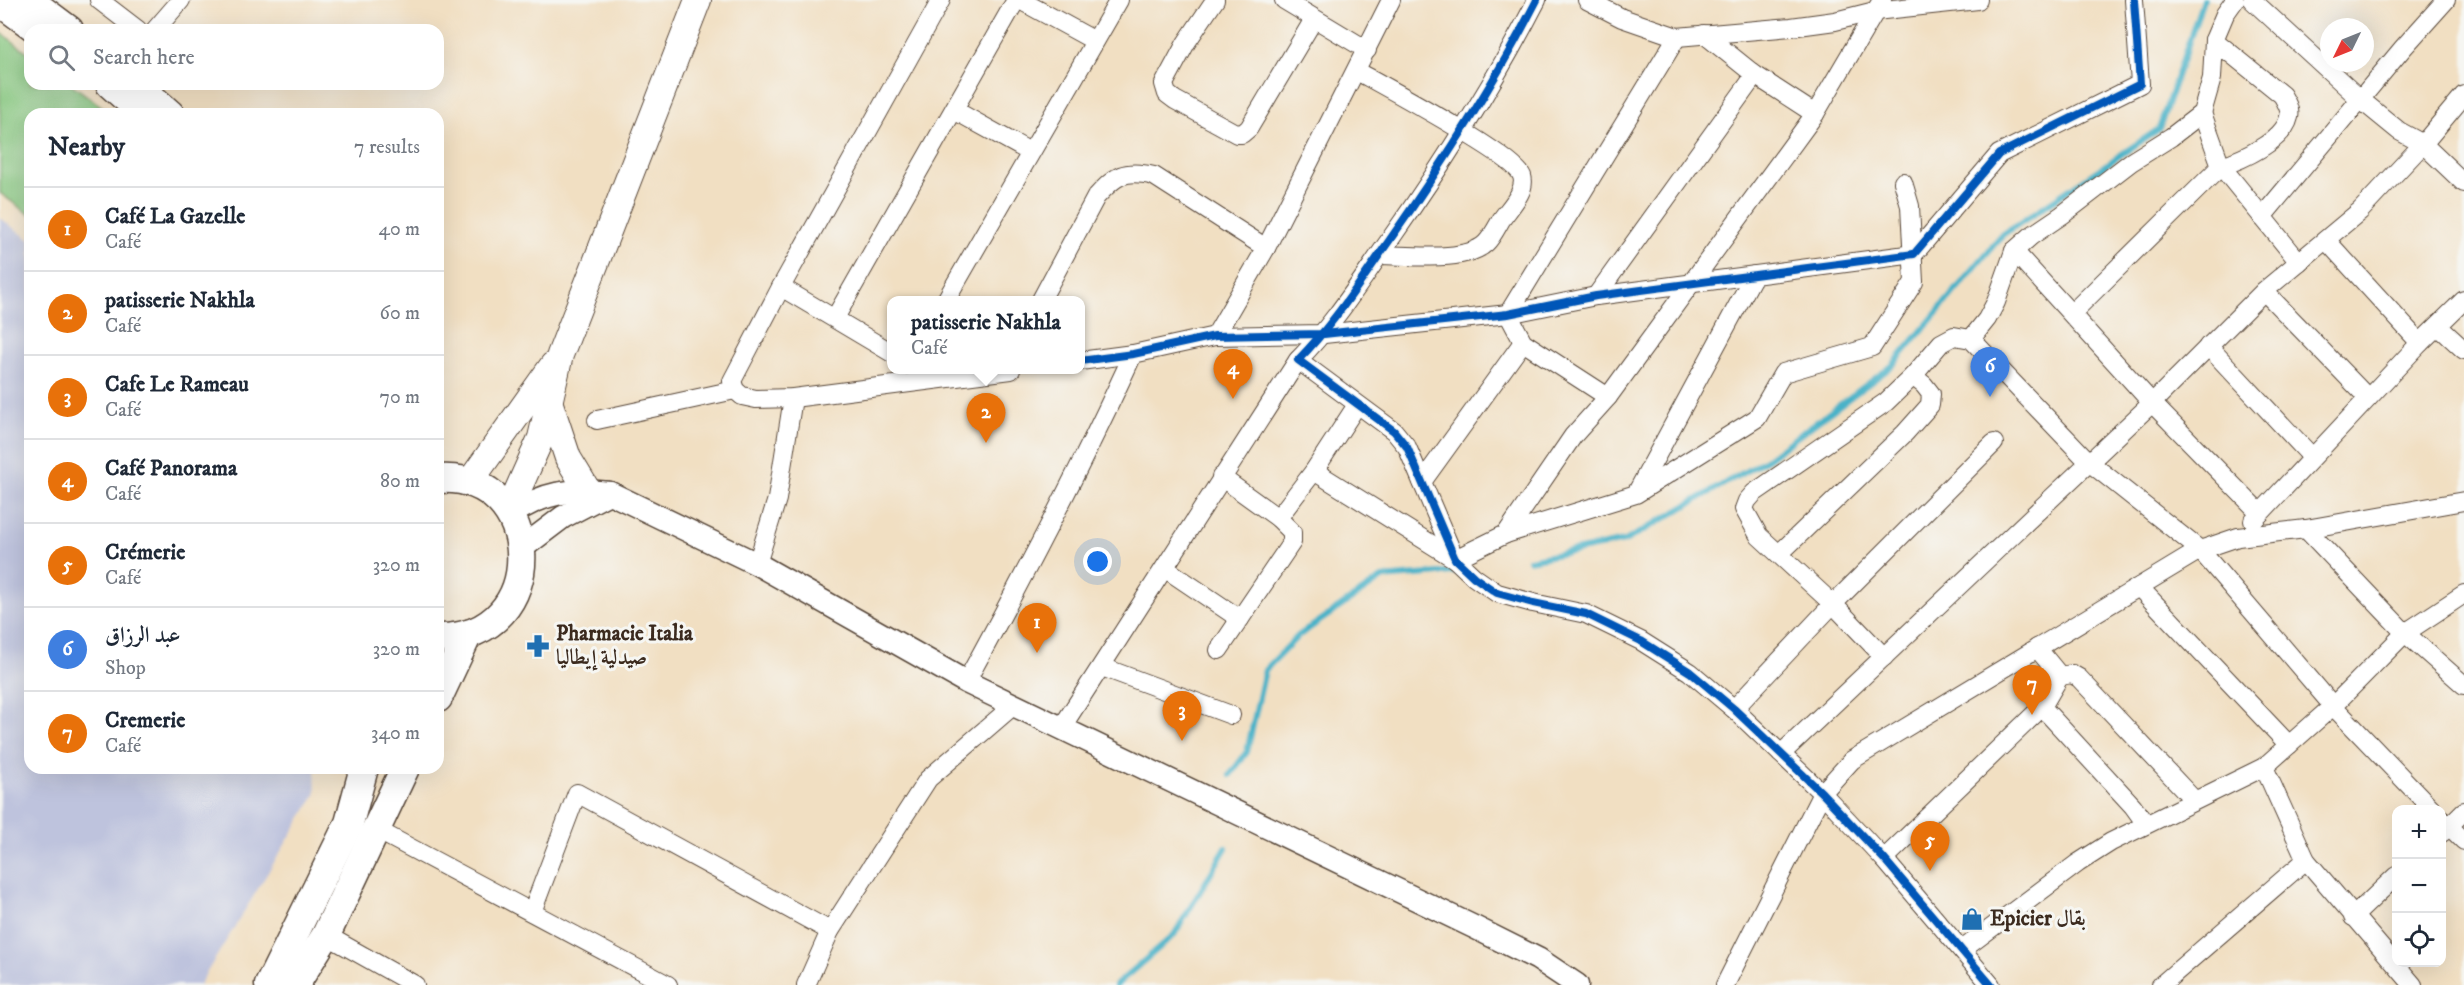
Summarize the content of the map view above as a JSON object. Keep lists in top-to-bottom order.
{
  "places": {
    "pharmacy": ["Pharmacie Italia صيدلية إيطاليا"],
    "shop": ["Epicier بقال"]
  },
  "north": "bottom left",
  "page": {
    "search": "Search here",
    "heading": ["Nearby", "7 results"],
    "list": [
      {
        "mark": "1",
        "name": "Café La Gazelle",
        "note": "Café",
        "value": "40 m"
      },
      {
        "mark": "2",
        "name": "patisserie Nakhla",
        "note": "Café",
        "value": "60 m"
      },
      {
        "mark": "3",
        "name": "Cafe Le Rameau",
        "note": "Café",
        "value": "70 m"
      },
      {
        "mark": "4",
        "name": "Café Panorama",
        "note": "Café",
        "value": "80 m"
      },
      {
        "mark": "5",
        "name": "Crémerie",
        "note": "Café",
        "value": "320 m"
      },
      {
        "mark": "6",
        "name": "عبد الرزاق",
        "note": "Shop",
        "value": "320 m"
      },
      {
        "mark": "7",
        "name": "Cremerie",
        "note": "Café",
        "value": "340 m"
      }
    ],
    "popup": ["patisserie Nakhla", "Café"],
    "pins": [
      "6",
      "4",
      "2",
      "1",
      "7",
      "3",
      "5"
    ],
    "map_buttons": ["+", "−"]
  }
}
